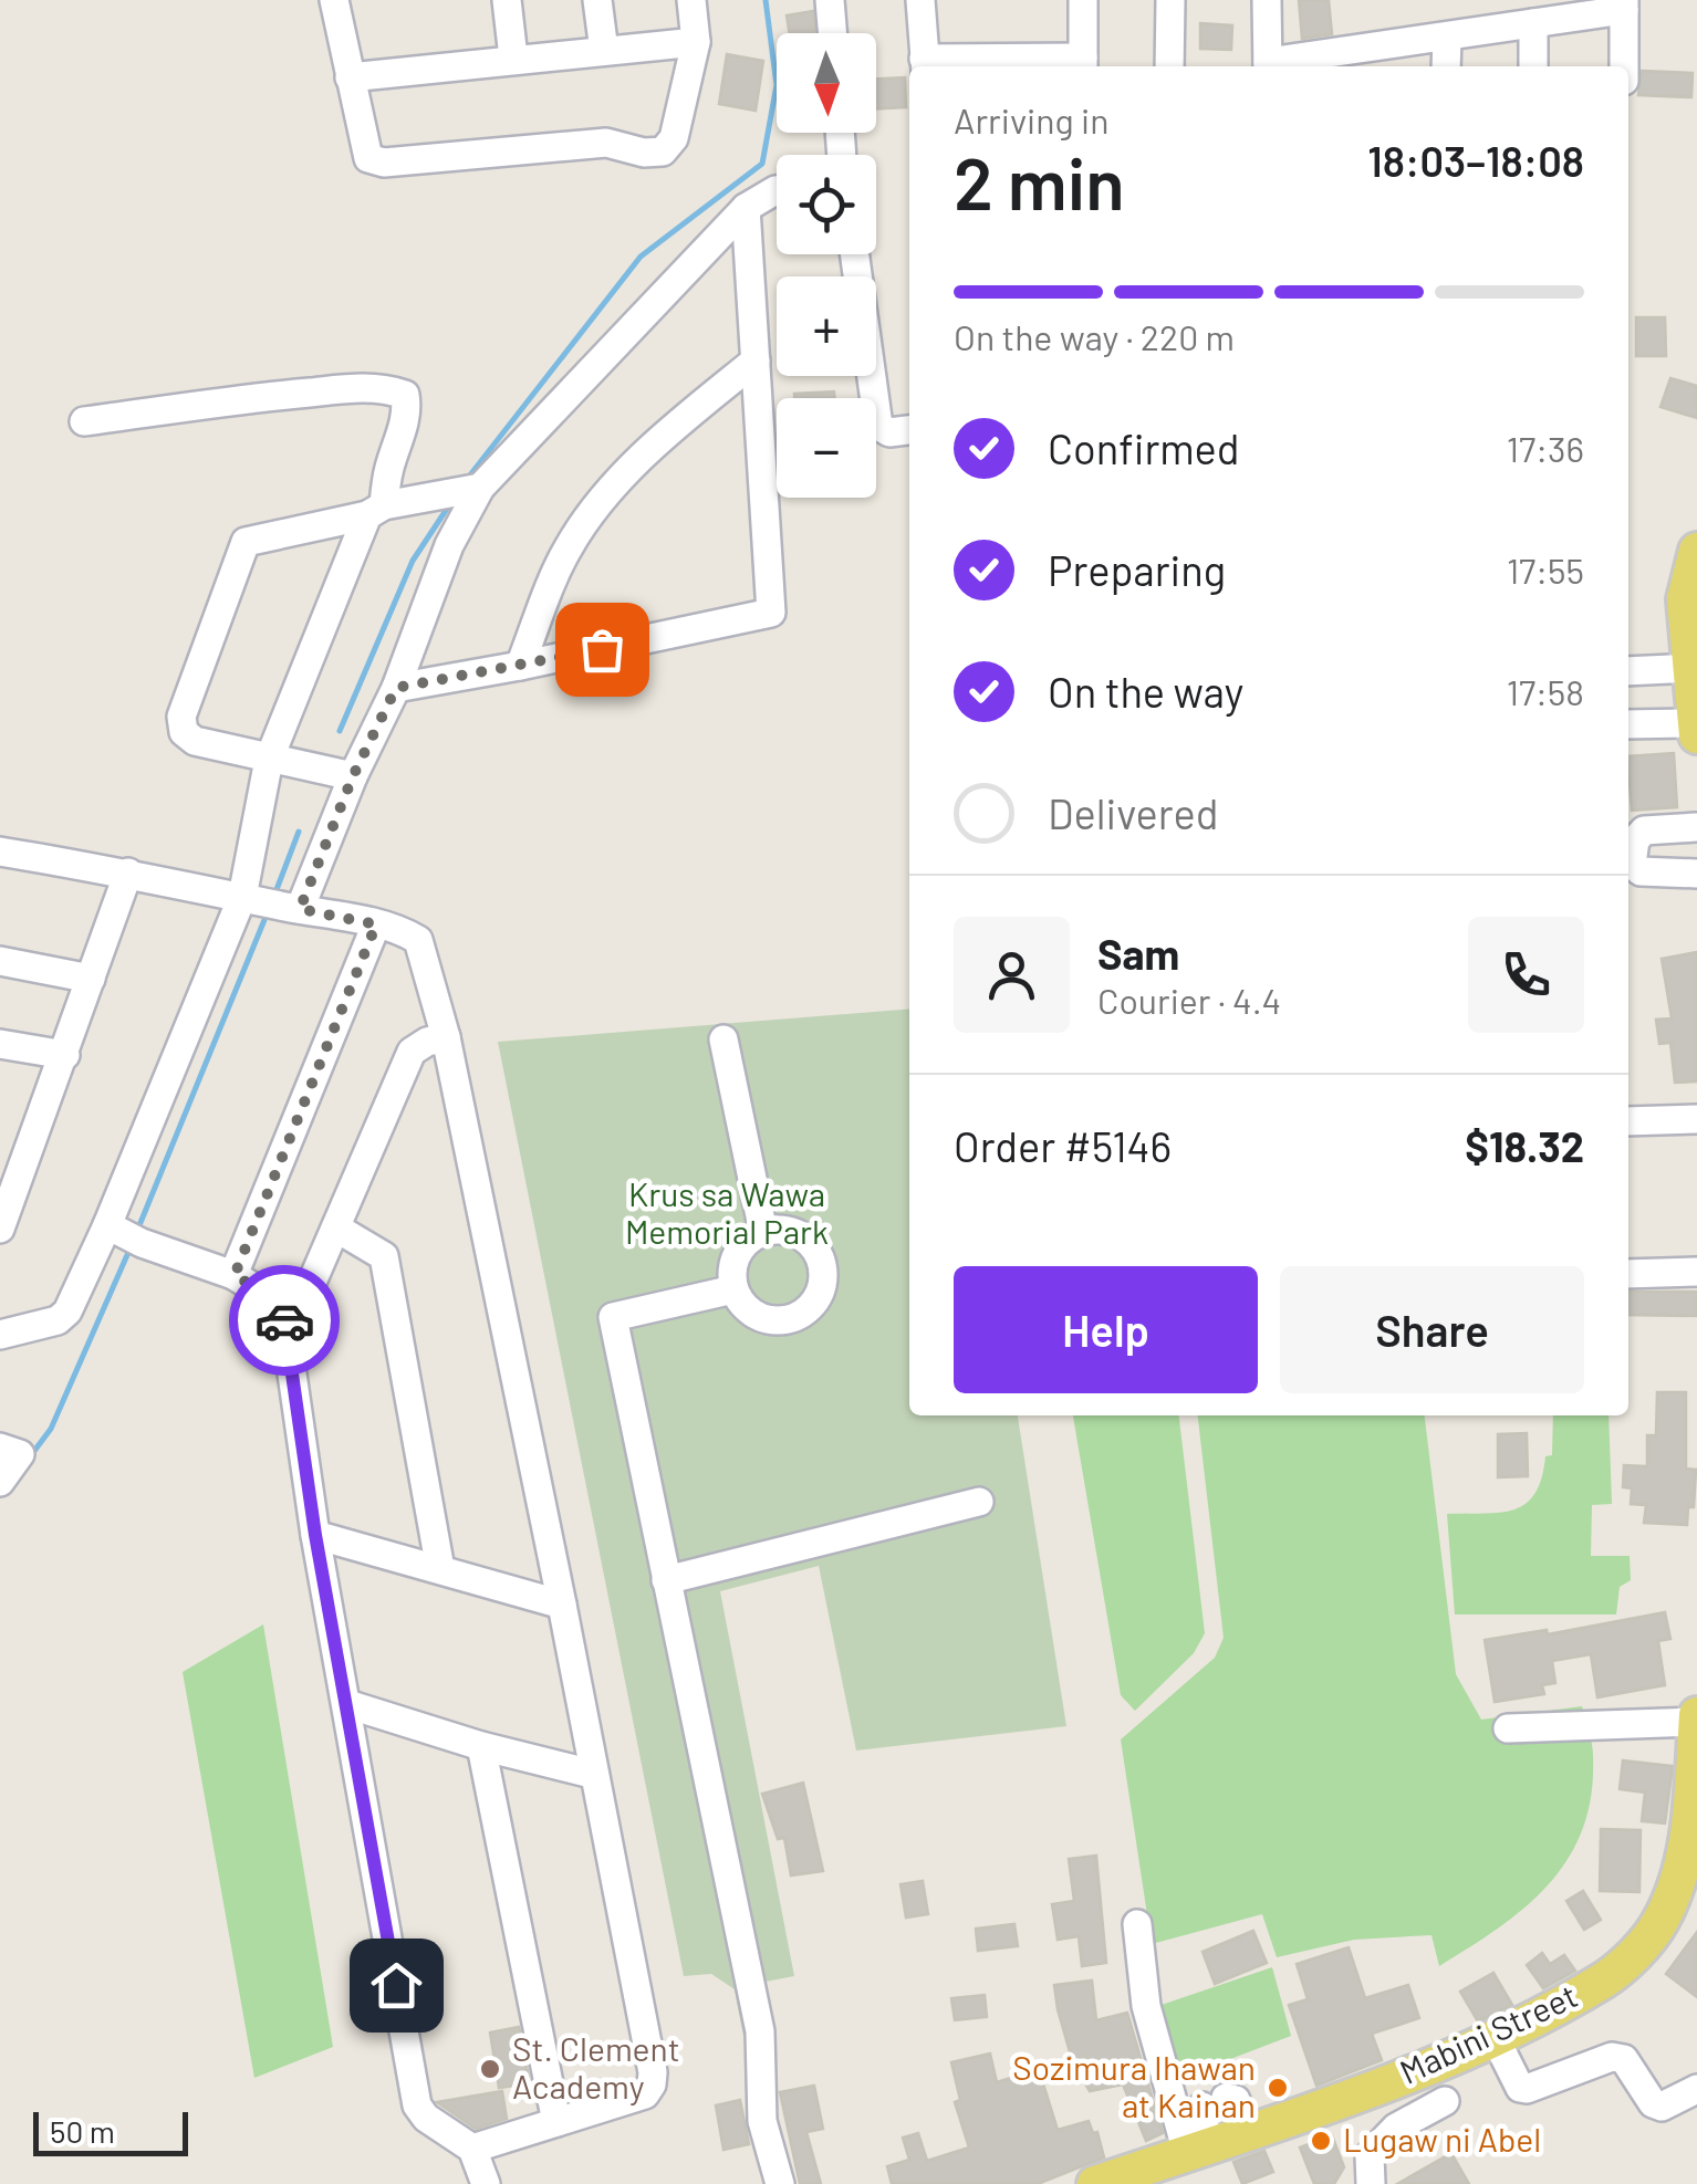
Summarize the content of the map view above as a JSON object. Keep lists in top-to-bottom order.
{
  "streets": {
    "main road": ["Mabini Street"]
  },
  "parks": ["Krus sa Wawa Memorial Park"],
  "places": ["St. Clement Academy", "Sozimura Ihawan at Kainan", "Lugaw ni Abel"],
  "scale_bar": "50 m",
  "north": "bottom",
  "page": {
    "map_buttons": ["+", "−"],
    "heading": ["2 min", "Arriving in", "18:03–18:08"],
    "panel": [
      "Sam",
      "Courier · 4.4",
      "Order #5146",
      "$18.32"
    ],
    "bar": "On the way · 220 m",
    "list": [
      ["Confirmed", "17:36"],
      ["Preparing", "17:55"],
      ["On the way", "17:58"],
      "Delivered"
    ],
    "buttons": ["Help", "Share"],
    "scale": "50 m"
  }
}
